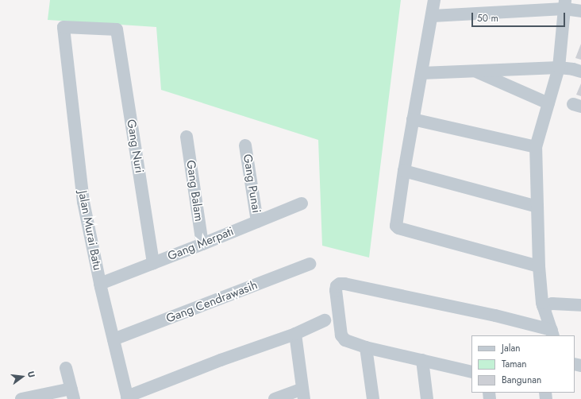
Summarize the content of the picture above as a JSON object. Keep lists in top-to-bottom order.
{
  "streets": {
    "street": [
      "Gang Nuri",
      "Gang Punai",
      "Gang Balam",
      "Jalan Murai Batu",
      "Gang Merpati",
      "Gang Cendrawasih"
    ]
  },
  "crossings": [
    ["Gang Nuri", "Jalan Murai Batu"],
    ["Gang Nuri", "Gang Merpati"],
    ["Gang Punai", "Gang Merpati"],
    ["Gang Balam", "Gang Merpati"],
    ["Jalan Murai Batu", "Gang Merpati"],
    ["Jalan Murai Batu", "Gang Cendrawasih"]
  ],
  "legend": ["Jalan", "Taman", "Bangunan"],
  "scale_bar": "50 m",
  "north": "right"
}
